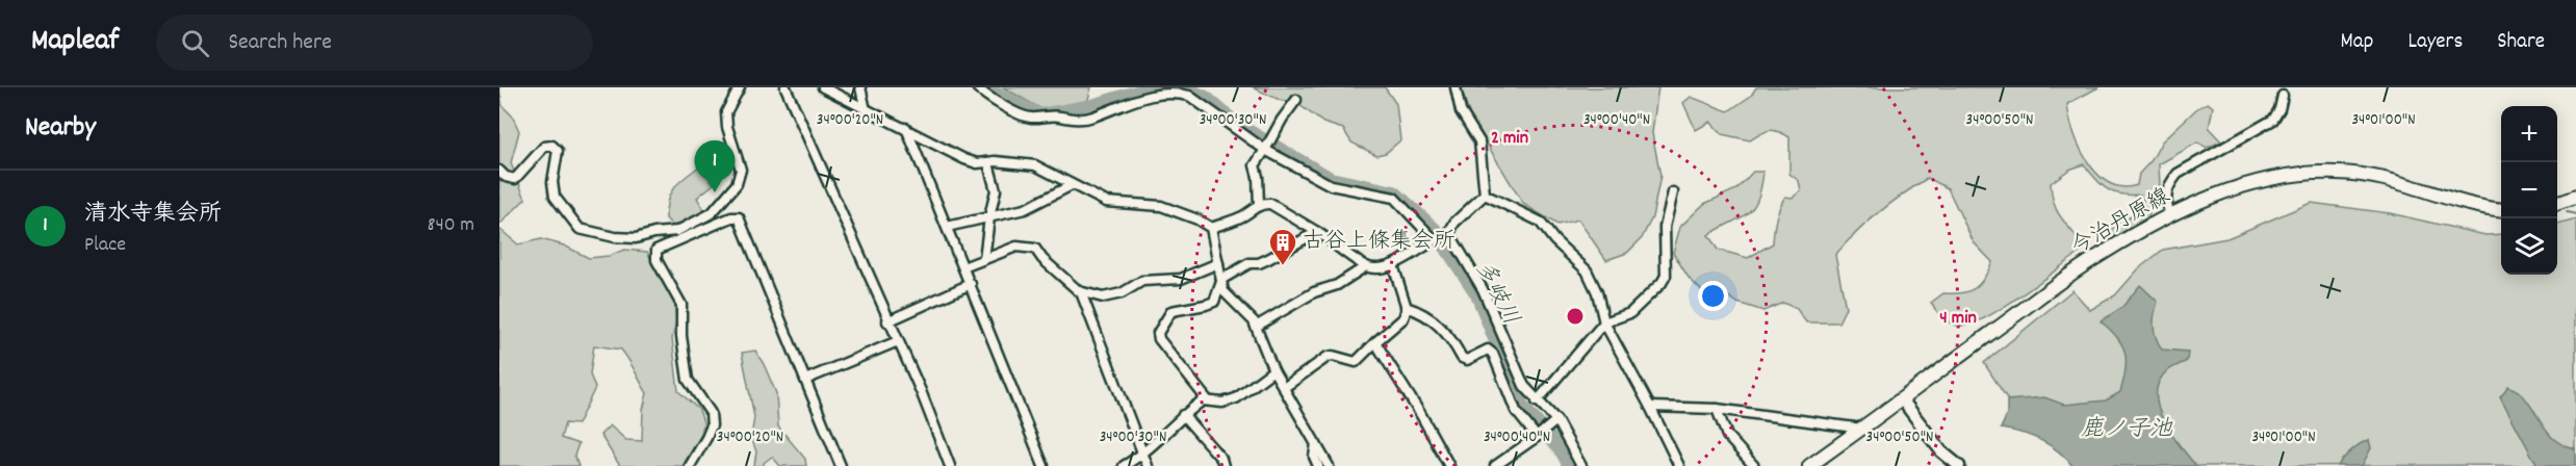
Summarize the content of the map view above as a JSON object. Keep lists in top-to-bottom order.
{
  "streets": {
    "main road": ["今治丹原線"]
  },
  "water": ["多岐川", "鹿ノ子池"],
  "places": {
    "building": ["古谷上條集会所"]
  },
  "page": {
    "header": "Mapleaf",
    "search": "Search here",
    "nav": ["Map", "Layers", "Share"],
    "heading": "Nearby",
    "map_buttons": ["+", "−"],
    "pins": "1",
    "list": [
      {
        "mark": "1",
        "name": "清水寺集会所",
        "note": "Place",
        "value": "840 m"
      }
    ]
  },
  "coordinates": [
    "34°00'20\"N",
    "34°00'30\"N",
    "34°00'40\"N",
    "34°00'50\"N",
    "34°01'00\"N"
  ],
  "rings": ["2 min", "4 min"]
}
